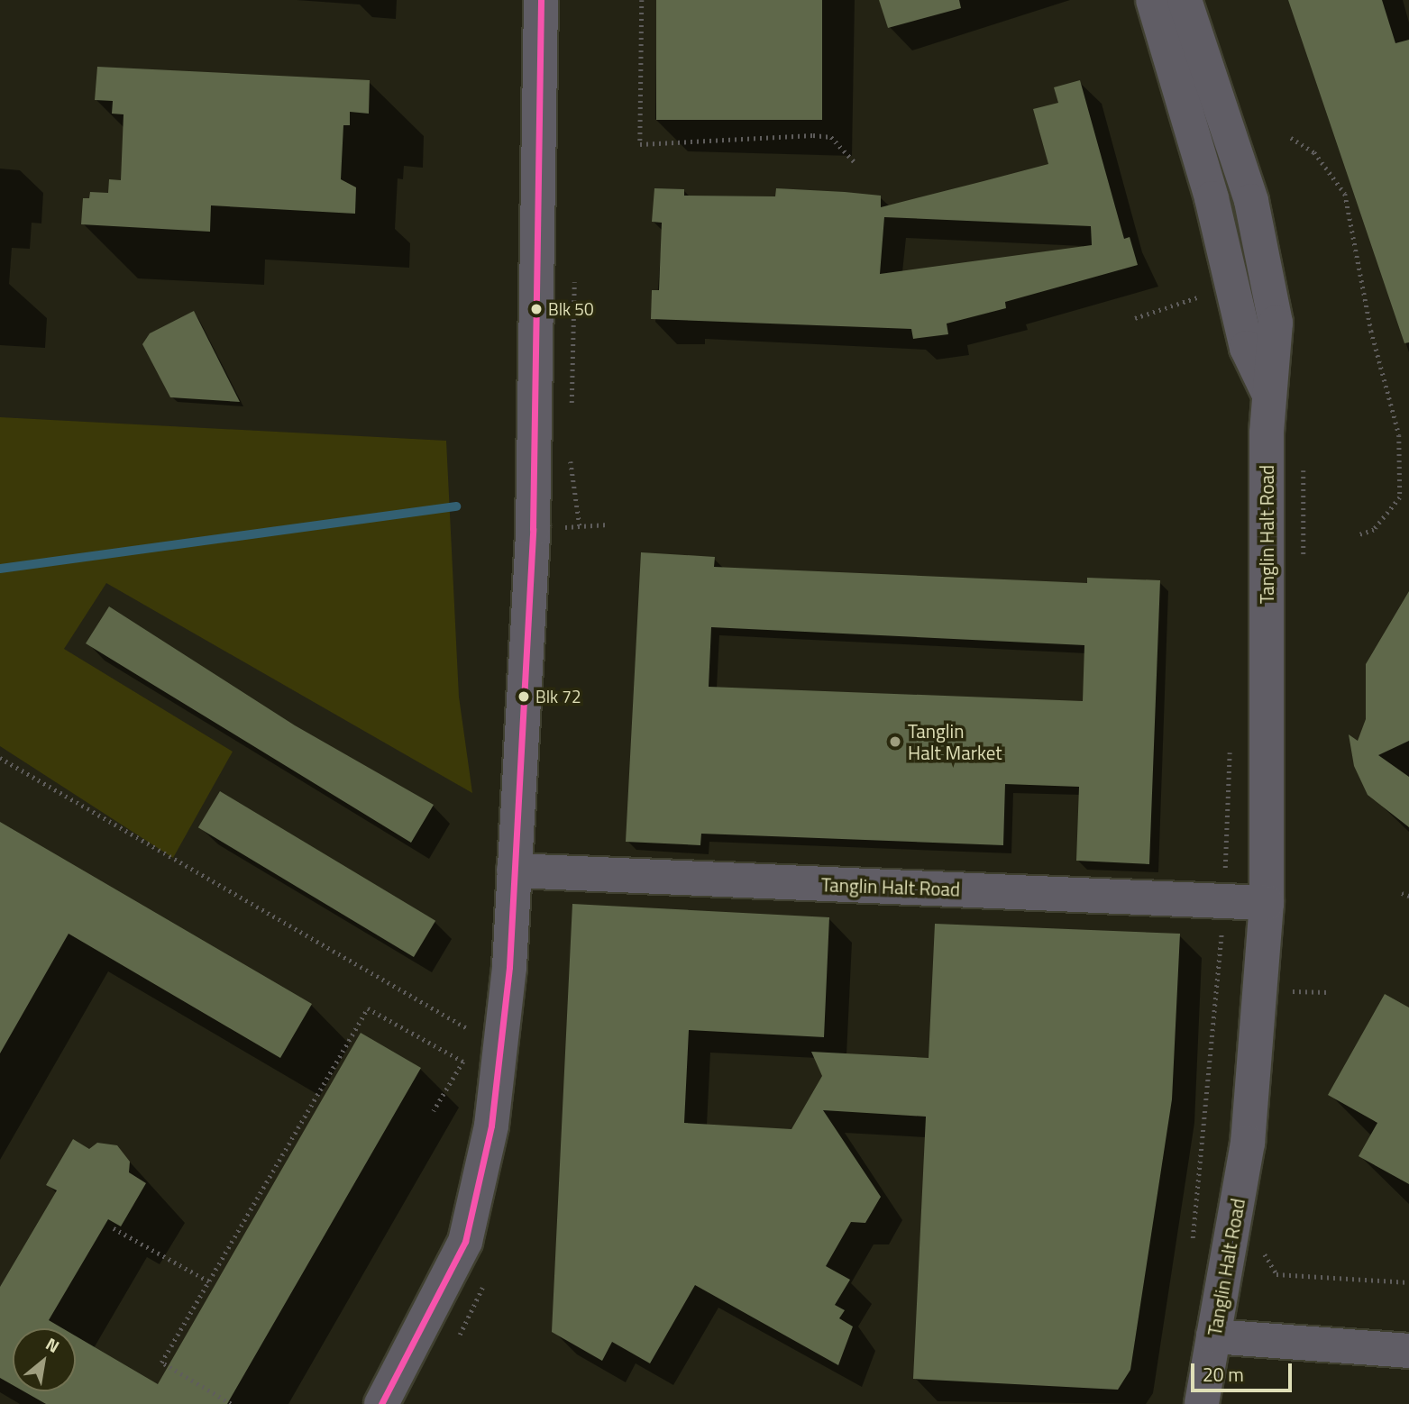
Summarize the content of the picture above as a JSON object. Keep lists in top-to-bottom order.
{
  "streets": {
    "street": ["Tanglin Halt Road"]
  },
  "places": ["Blk 50", "Blk 72", "Tanglin Halt Market"],
  "scale_bar": "20 m",
  "north": "top right"
}
